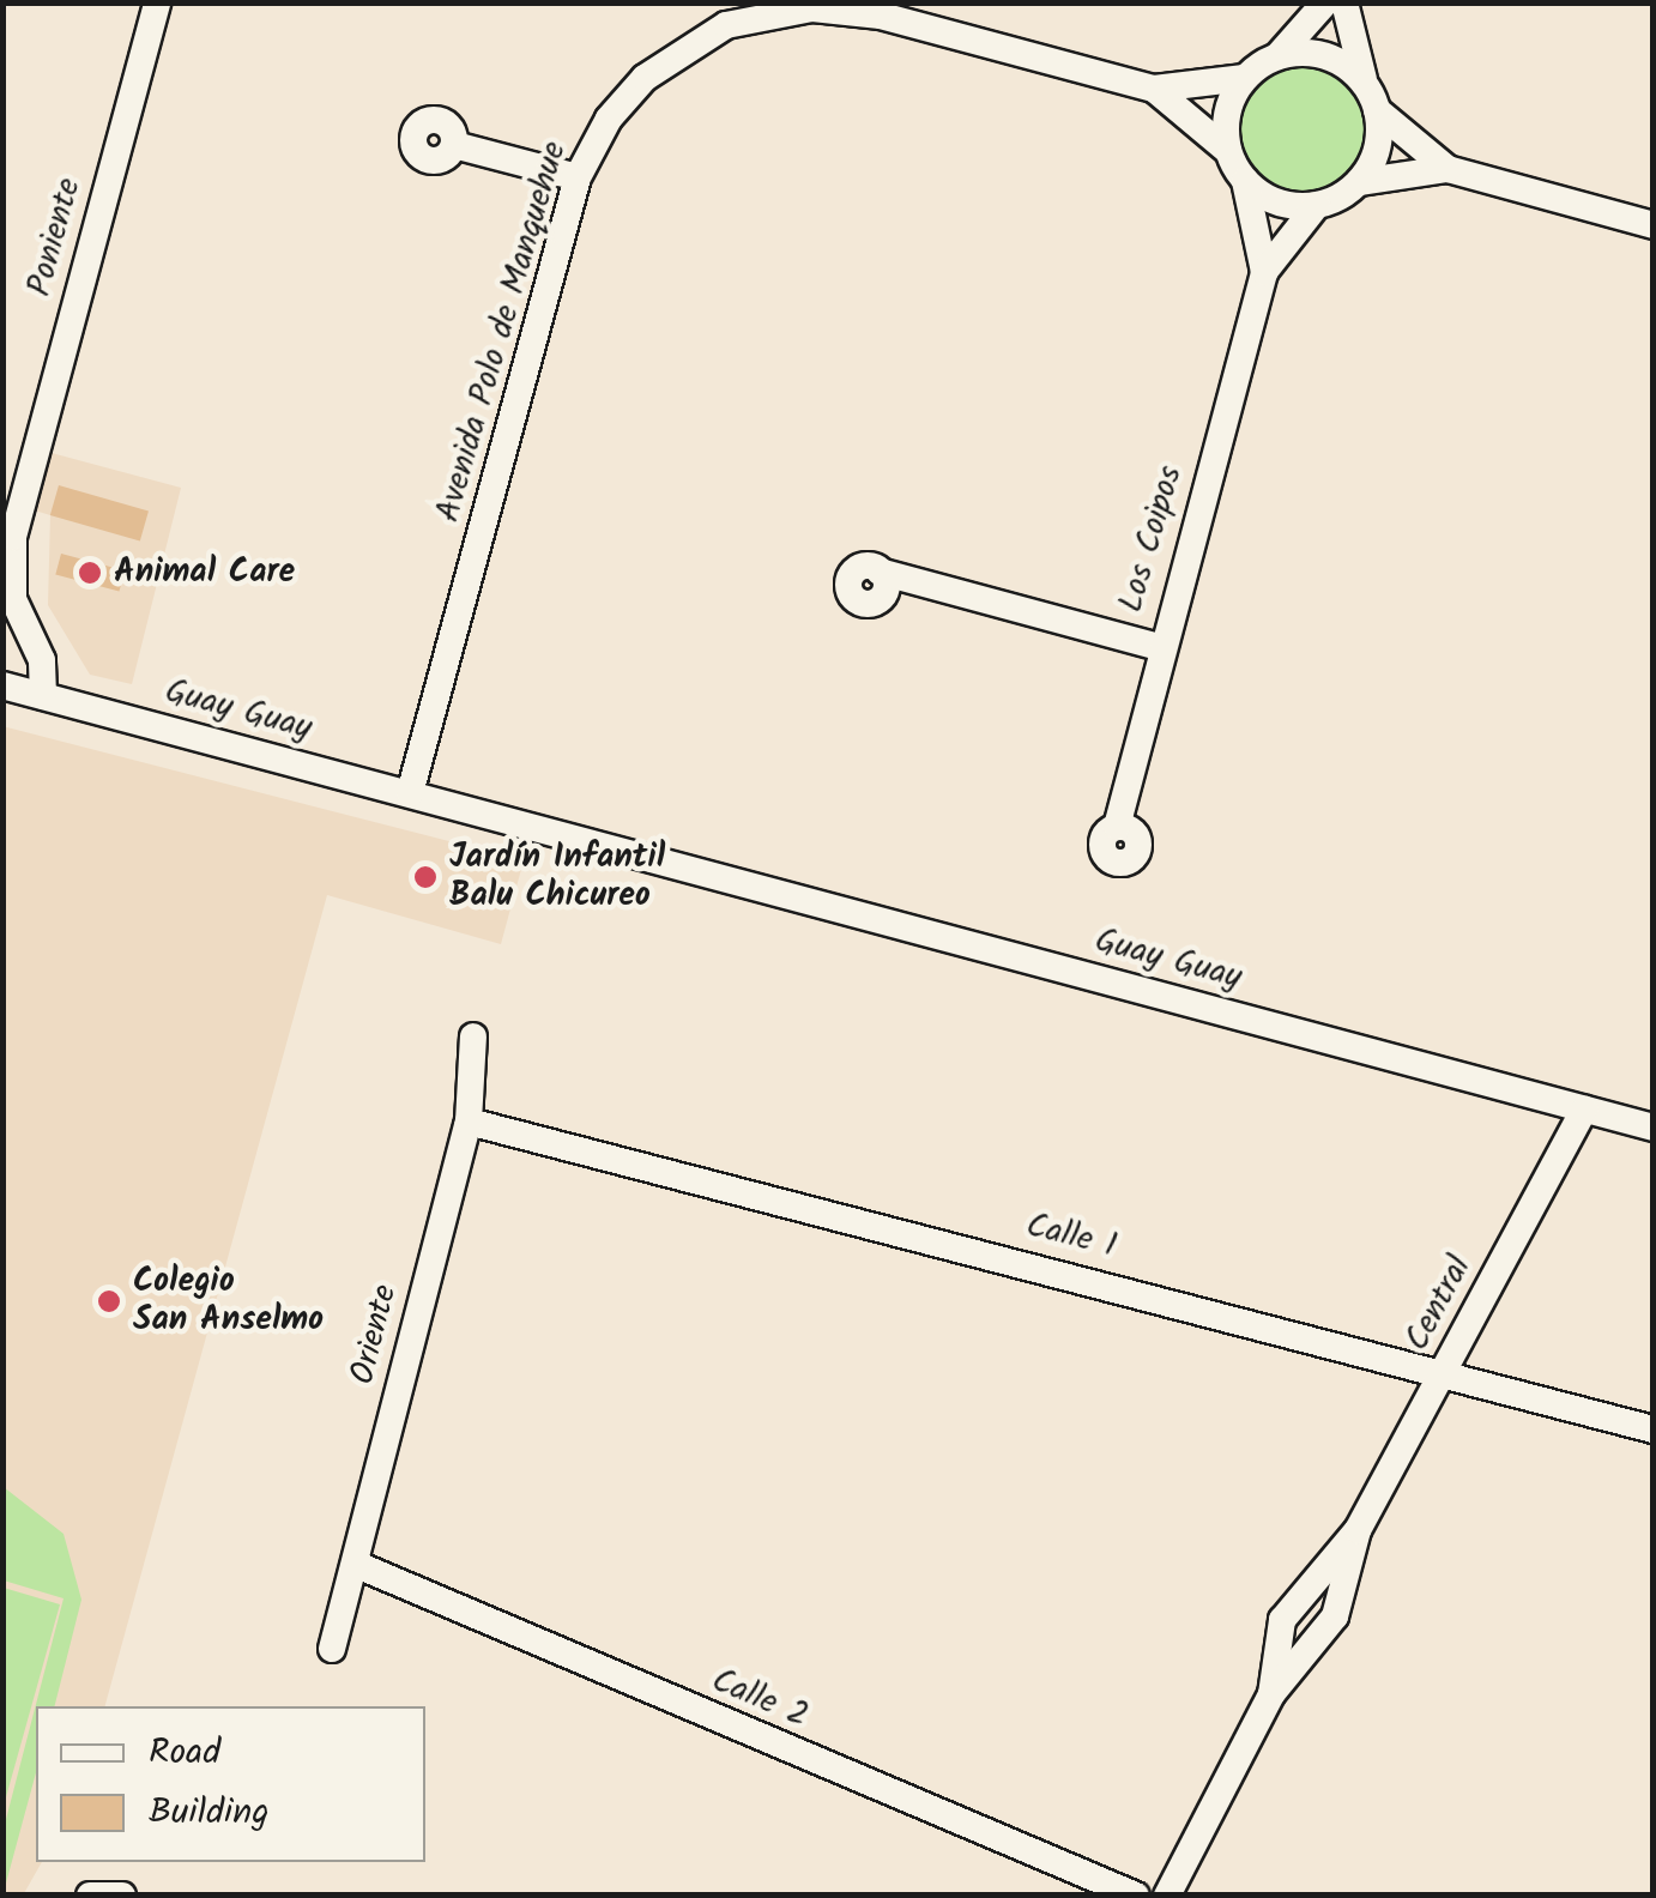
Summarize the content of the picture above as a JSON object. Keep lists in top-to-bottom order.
{
  "streets": {
    "street": [
      "Poniente",
      "Avenida Polo de Manquehue",
      "Los Coipos",
      "Guay Guay",
      "Calle 1",
      "Central",
      "Oriente",
      "Calle 2"
    ]
  },
  "crossings": [
    ["Poniente", "Guay Guay"],
    ["Avenida Polo de Manquehue", "Los Coipos"],
    ["Avenida Polo de Manquehue", "Guay Guay"],
    ["Guay Guay", "Central"],
    ["Calle 1", "Central"],
    ["Calle 1", "Oriente"],
    ["Oriente", "Calle 2"]
  ],
  "places": ["Animal Care", "Jardín Infantil Balu Chicureo", "Colegio San Anselmo"],
  "legend": ["Road", "Building"]
}
